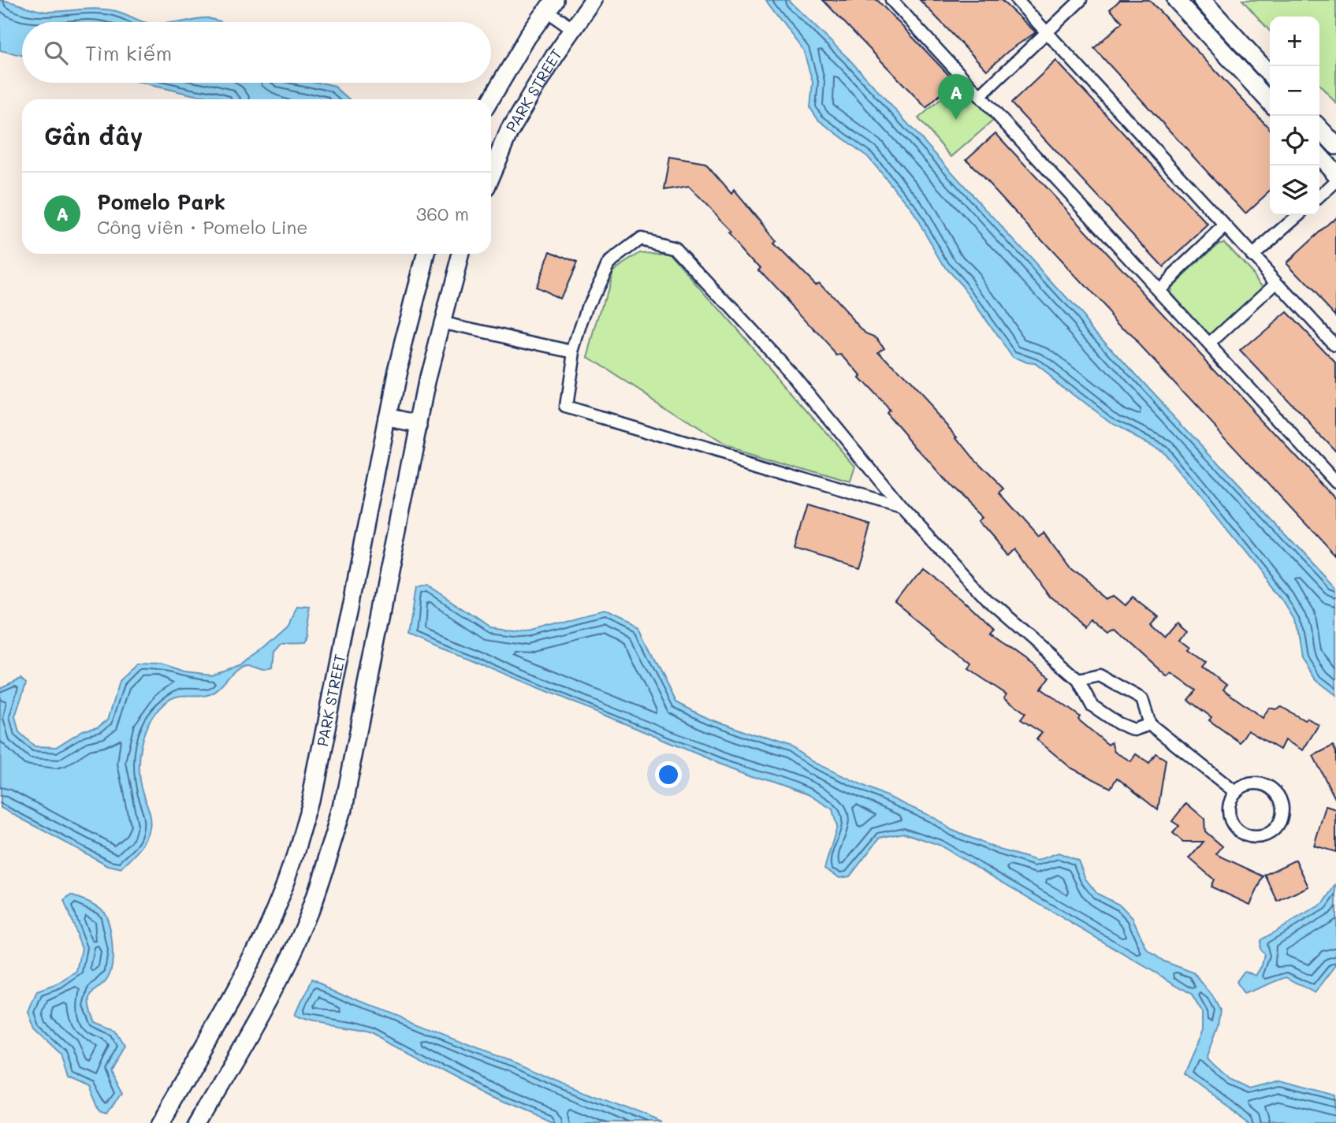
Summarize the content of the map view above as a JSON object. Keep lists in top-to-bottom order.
{
  "streets": {
    "street": ["PARK STREET"]
  },
  "page": {
    "map_buttons": ["+", "−"],
    "search": "Tìm kiếm",
    "pins": "A",
    "heading": "Gần đây",
    "list": [
      {
        "mark": "A",
        "name": "Pomelo Park",
        "note": "Công viên · Pomelo Line",
        "value": "360 m"
      }
    ]
  }
}
